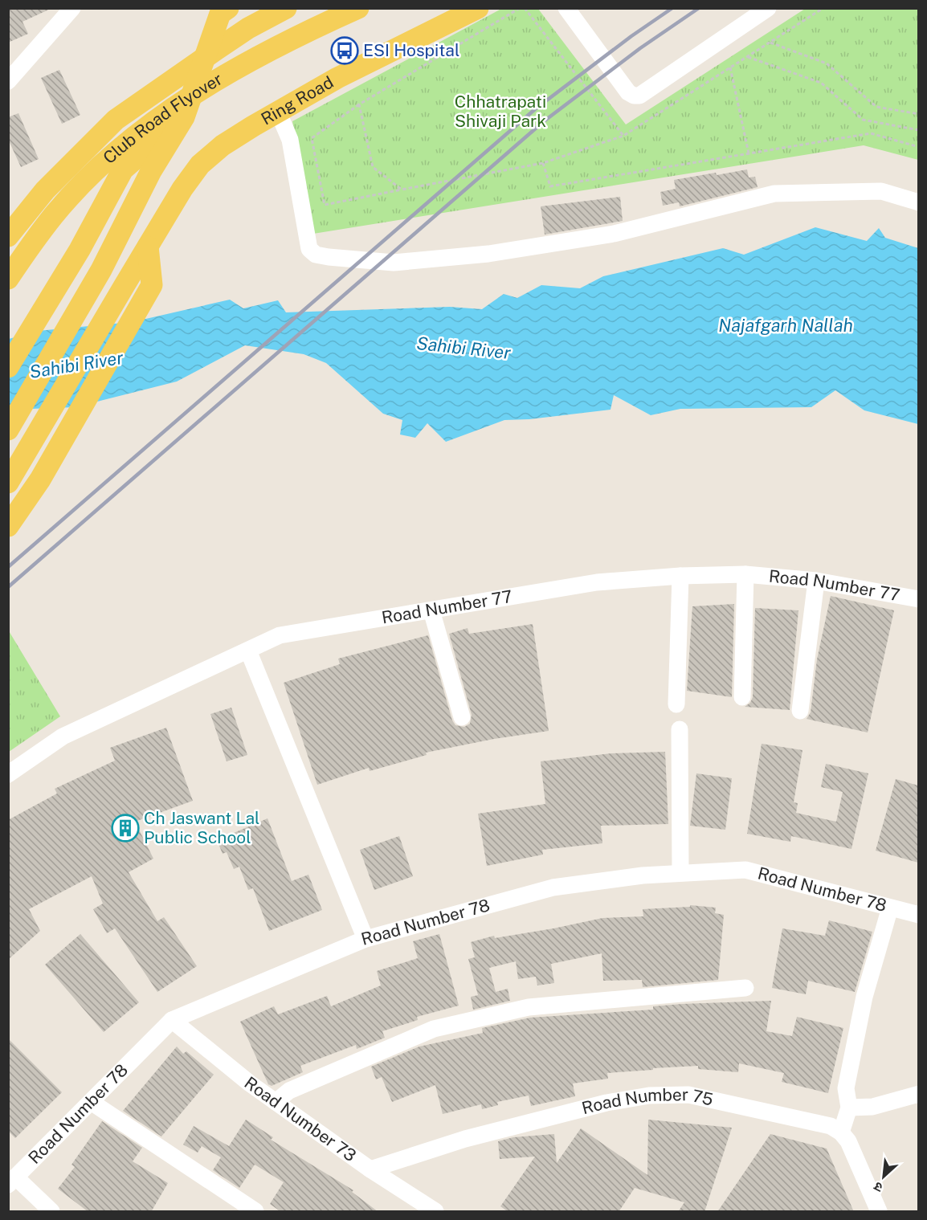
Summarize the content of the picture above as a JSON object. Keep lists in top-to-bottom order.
{
  "streets": {
    "main road": ["Ring Road", "Club Road Flyover"],
    "street": [
      "Road Number 77",
      "Road Number 78",
      "Road Number 75",
      "Road Number 73"
    ]
  },
  "crossings": [
    ["Road Number 78", "Road Number 73"],
    ["Road Number 75", "Road Number 73"]
  ],
  "water": ["Najafgarh Nallah", "Sahibi River"],
  "parks": ["Chhatrapati Shivaji Park"],
  "places": {
    "bus stop": ["ESI Hospital"],
    "building": ["Ch Jaswant Lal Public School"]
  },
  "north": "bottom left"
}
